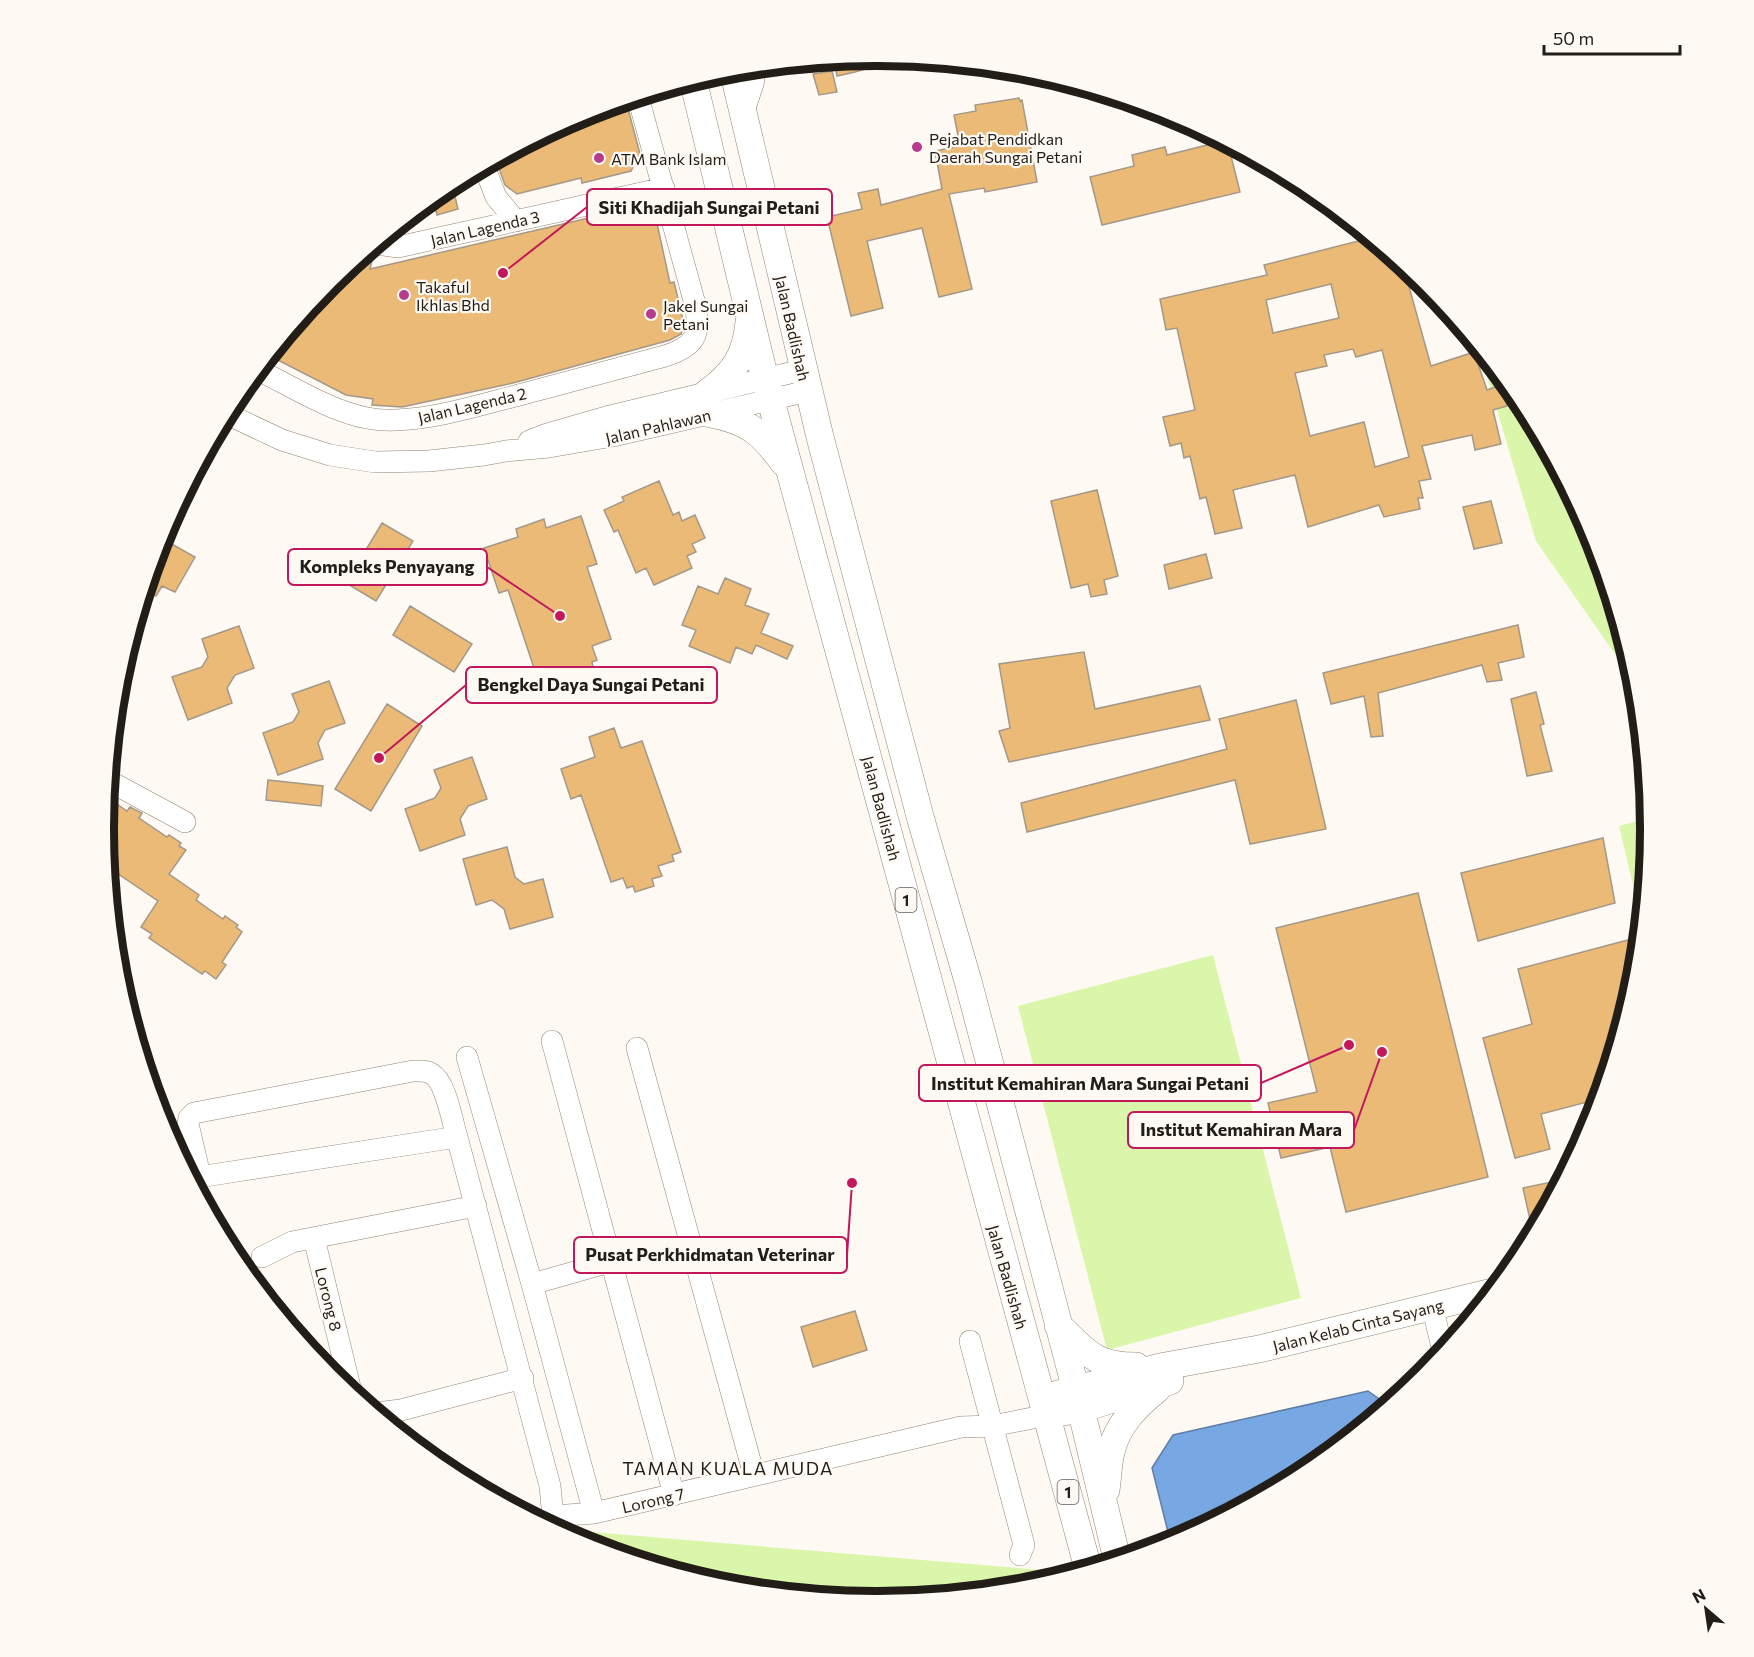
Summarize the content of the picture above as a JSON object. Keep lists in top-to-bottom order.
{
  "streets": {
    "main road": ["Jalan Badlishah", "1", "Jalan Kelab Cinta Sayang"],
    "street": [
      "Jalan Lagenda 3",
      "Jalan Lagenda 2",
      "Jalan Pahlawan",
      "Lorong 8",
      "Lorong 7"
    ]
  },
  "crossings": [
    ["Jalan Lagenda 3", "Jalan Lagenda 2"],
    ["Jalan Badlishah", "Jalan Pahlawan"],
    ["Jalan Badlishah", "Jalan Kelab Cinta Sayang"],
    ["Jalan Badlishah", "Lorong 7"],
    ["Jalan Kelab Cinta Sayang", "Lorong 7"]
  ],
  "districts": ["TAMAN KUALA MUDA"],
  "places": [
    "Pejabat Pendidkan Daerah Sungai Petani",
    "ATM Bank Islam",
    "Siti Khadijah Sungai Petani",
    "Takaful Ikhlas Bhd",
    "Jakel Sungai Petani",
    "Kompleks Penyayang",
    "Bengkel Daya Sungai Petani",
    "Institut Kemahiran Mara Sungai Petani",
    "Institut Kemahiran Mara",
    "Pusat Perkhidmatan Veterinar"
  ],
  "scale_bar": "50 m",
  "north": "top left"
}
